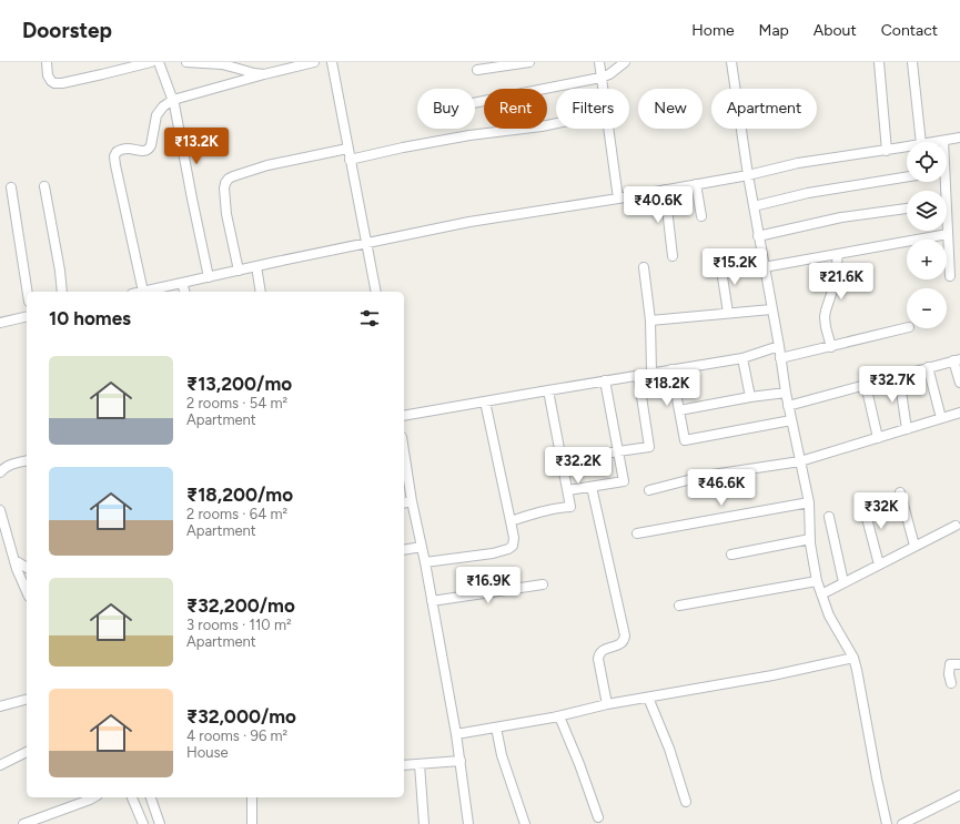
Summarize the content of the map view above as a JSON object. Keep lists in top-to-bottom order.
{
  "page": {
    "header": "Doorstep",
    "nav": [
      "Home",
      "Map",
      "About",
      "Contact"
    ],
    "chip": [
      "Buy",
      "Rent",
      "Filters",
      "New",
      "Apartment"
    ],
    "price": [
      "₹13.2K",
      "₹40.6K",
      "₹15.2K",
      "₹21.6K",
      "₹32.7K",
      "₹18.2K",
      "₹32.2K",
      "₹46.6K",
      "₹32K",
      "₹16.9K"
    ],
    "map_buttons": ["+", "−"],
    "heading": "10 homes",
    "list": [
      {
        "name": "₹13,200/mo",
        "note": "2 rooms · 54 m² · Apartment"
      },
      {
        "name": "₹18,200/mo",
        "note": "2 rooms · 64 m² · Apartment"
      },
      {
        "name": "₹32,200/mo",
        "note": "3 rooms · 110 m² · Apartment"
      },
      {
        "name": "₹32,000/mo",
        "note": "4 rooms · 96 m² · House"
      }
    ]
  }
}
